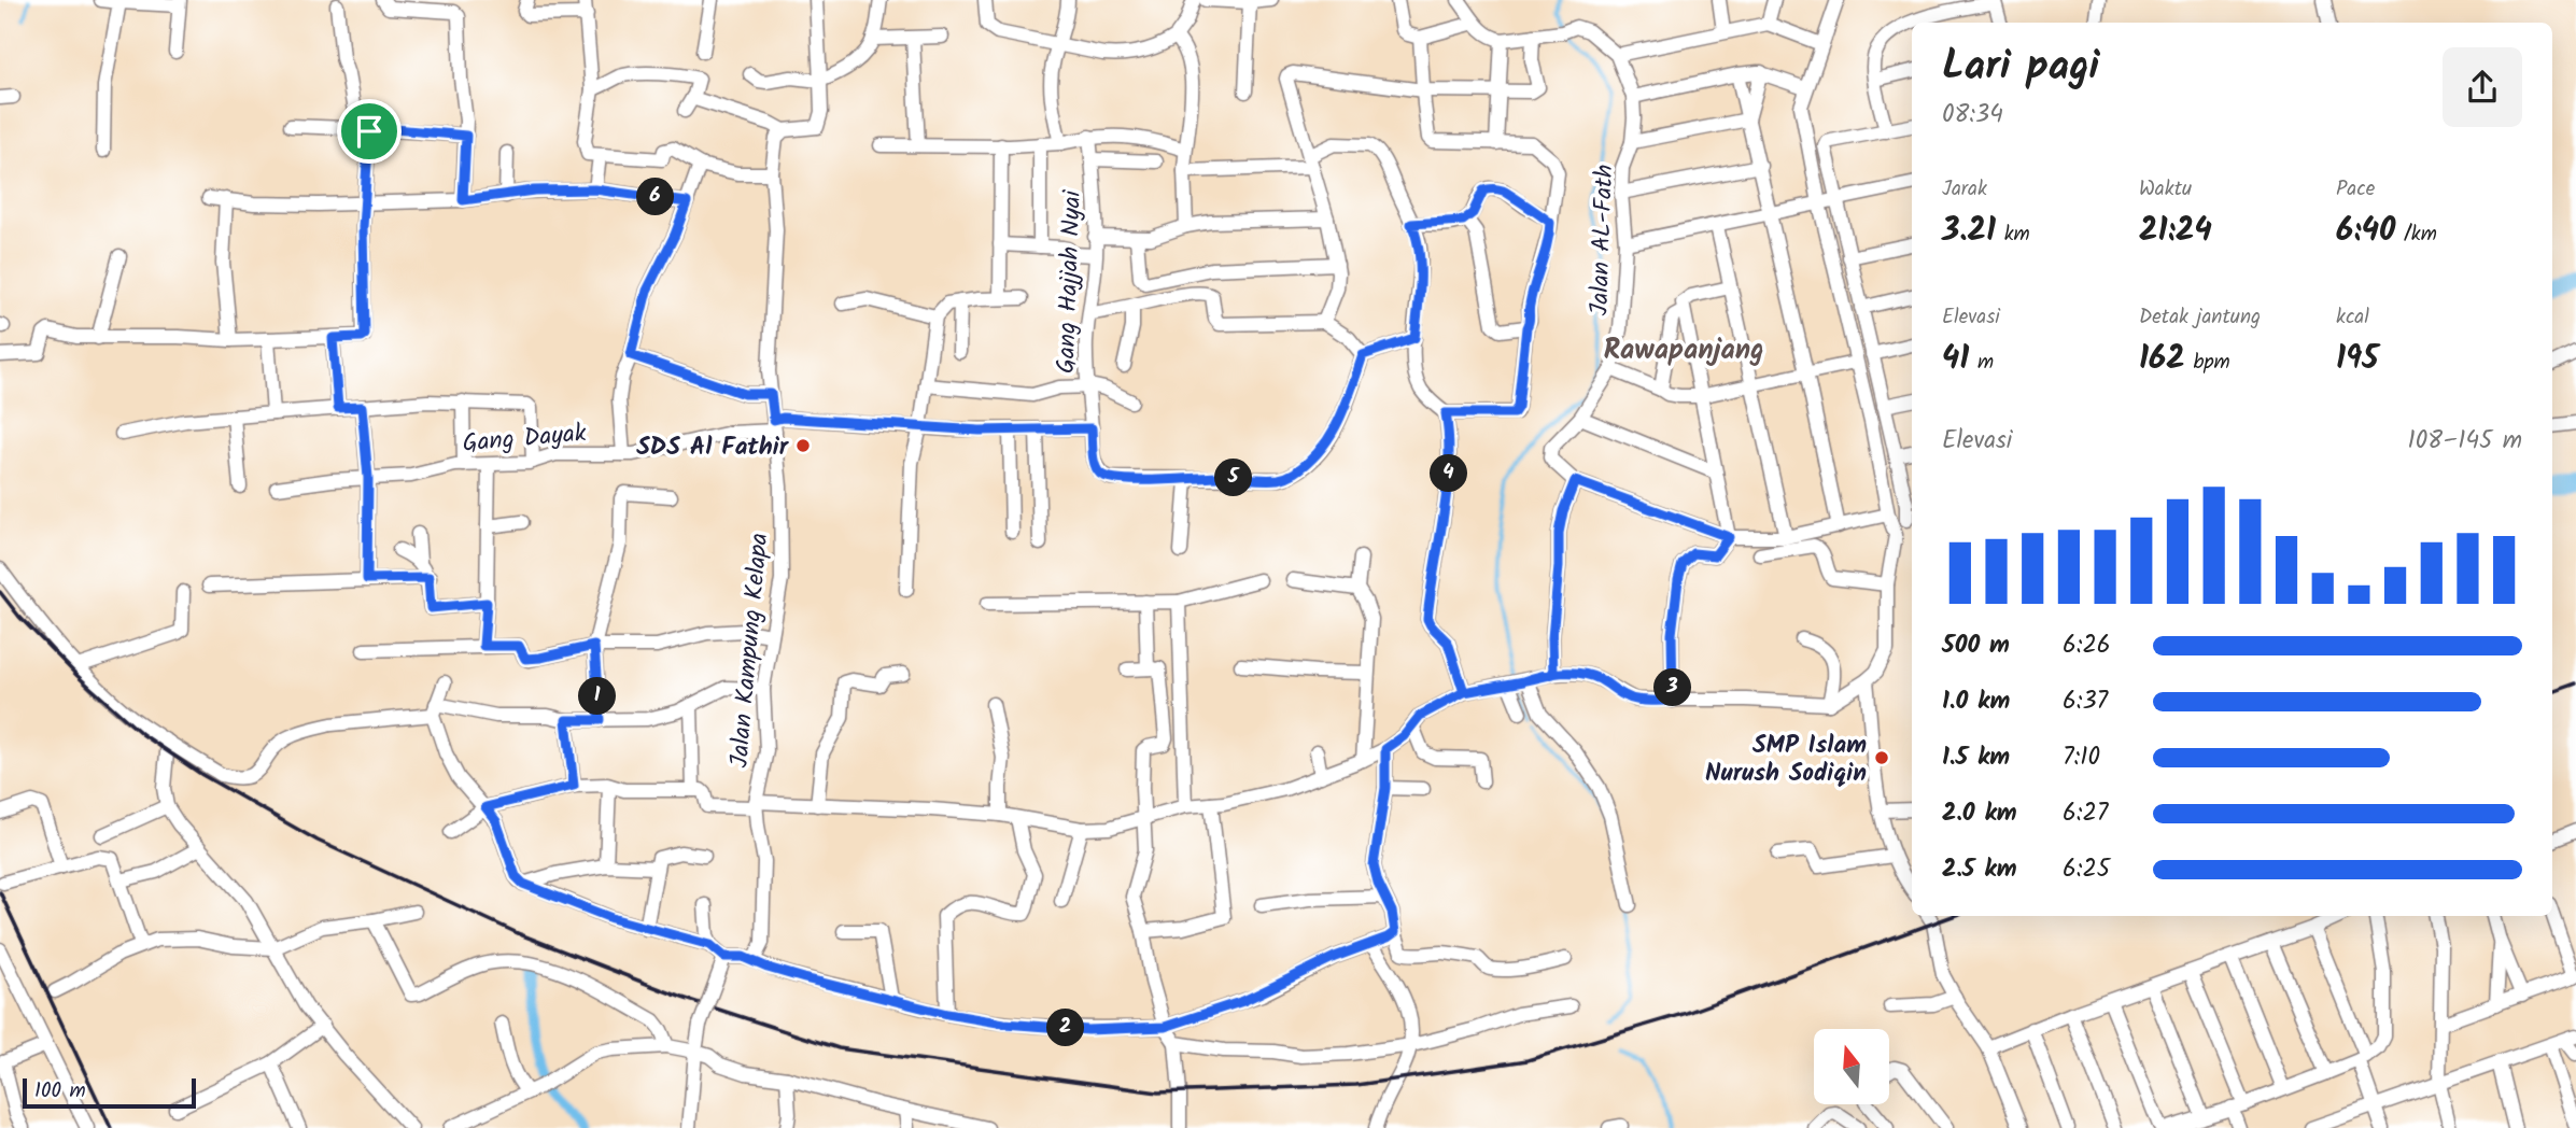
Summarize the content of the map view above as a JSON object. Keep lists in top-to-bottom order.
{
  "streets": {
    "street": [
      "Jalan AL-Fath",
      "Gang Hajjah Nyai",
      "Gang Dayak",
      "Jalan Kampung Kelapa"
    ]
  },
  "crossings": [
    ["Gang Hajjah Nyai", "Gang Dayak"],
    ["Gang Dayak", "Jalan Kampung Kelapa"]
  ],
  "districts": ["Rawapanjang"],
  "places": ["SDS Al Fathir", "SMP Islam Nurush Sodiqin"],
  "scale_bar": "100 m",
  "north": "top",
  "page": {
    "heading": ["Lari pagi", "08:34"],
    "stats": [
      ["Jarak", "3.21 km"],
      ["Waktu", "21:24"],
      ["Pace", "6:40 /km"],
      ["Elevasi", "41 m"],
      ["Detak jantung", "162 bpm"],
      ["kcal", "195"]
    ],
    "pins": [
      "6",
      "4",
      "5",
      "3",
      "1",
      "2"
    ],
    "chart": ["Elevasi", "108–145 m"],
    "list": [
      {
        "name": "500 m",
        "note": "6:26"
      },
      {
        "name": "1.0 km",
        "note": "6:37"
      },
      {
        "name": "1.5 km",
        "note": "7:10"
      },
      {
        "name": "2.0 km",
        "note": "6:27"
      },
      {
        "name": "2.5 km",
        "note": "6:25"
      }
    ],
    "scale": "100 m"
  }
}
